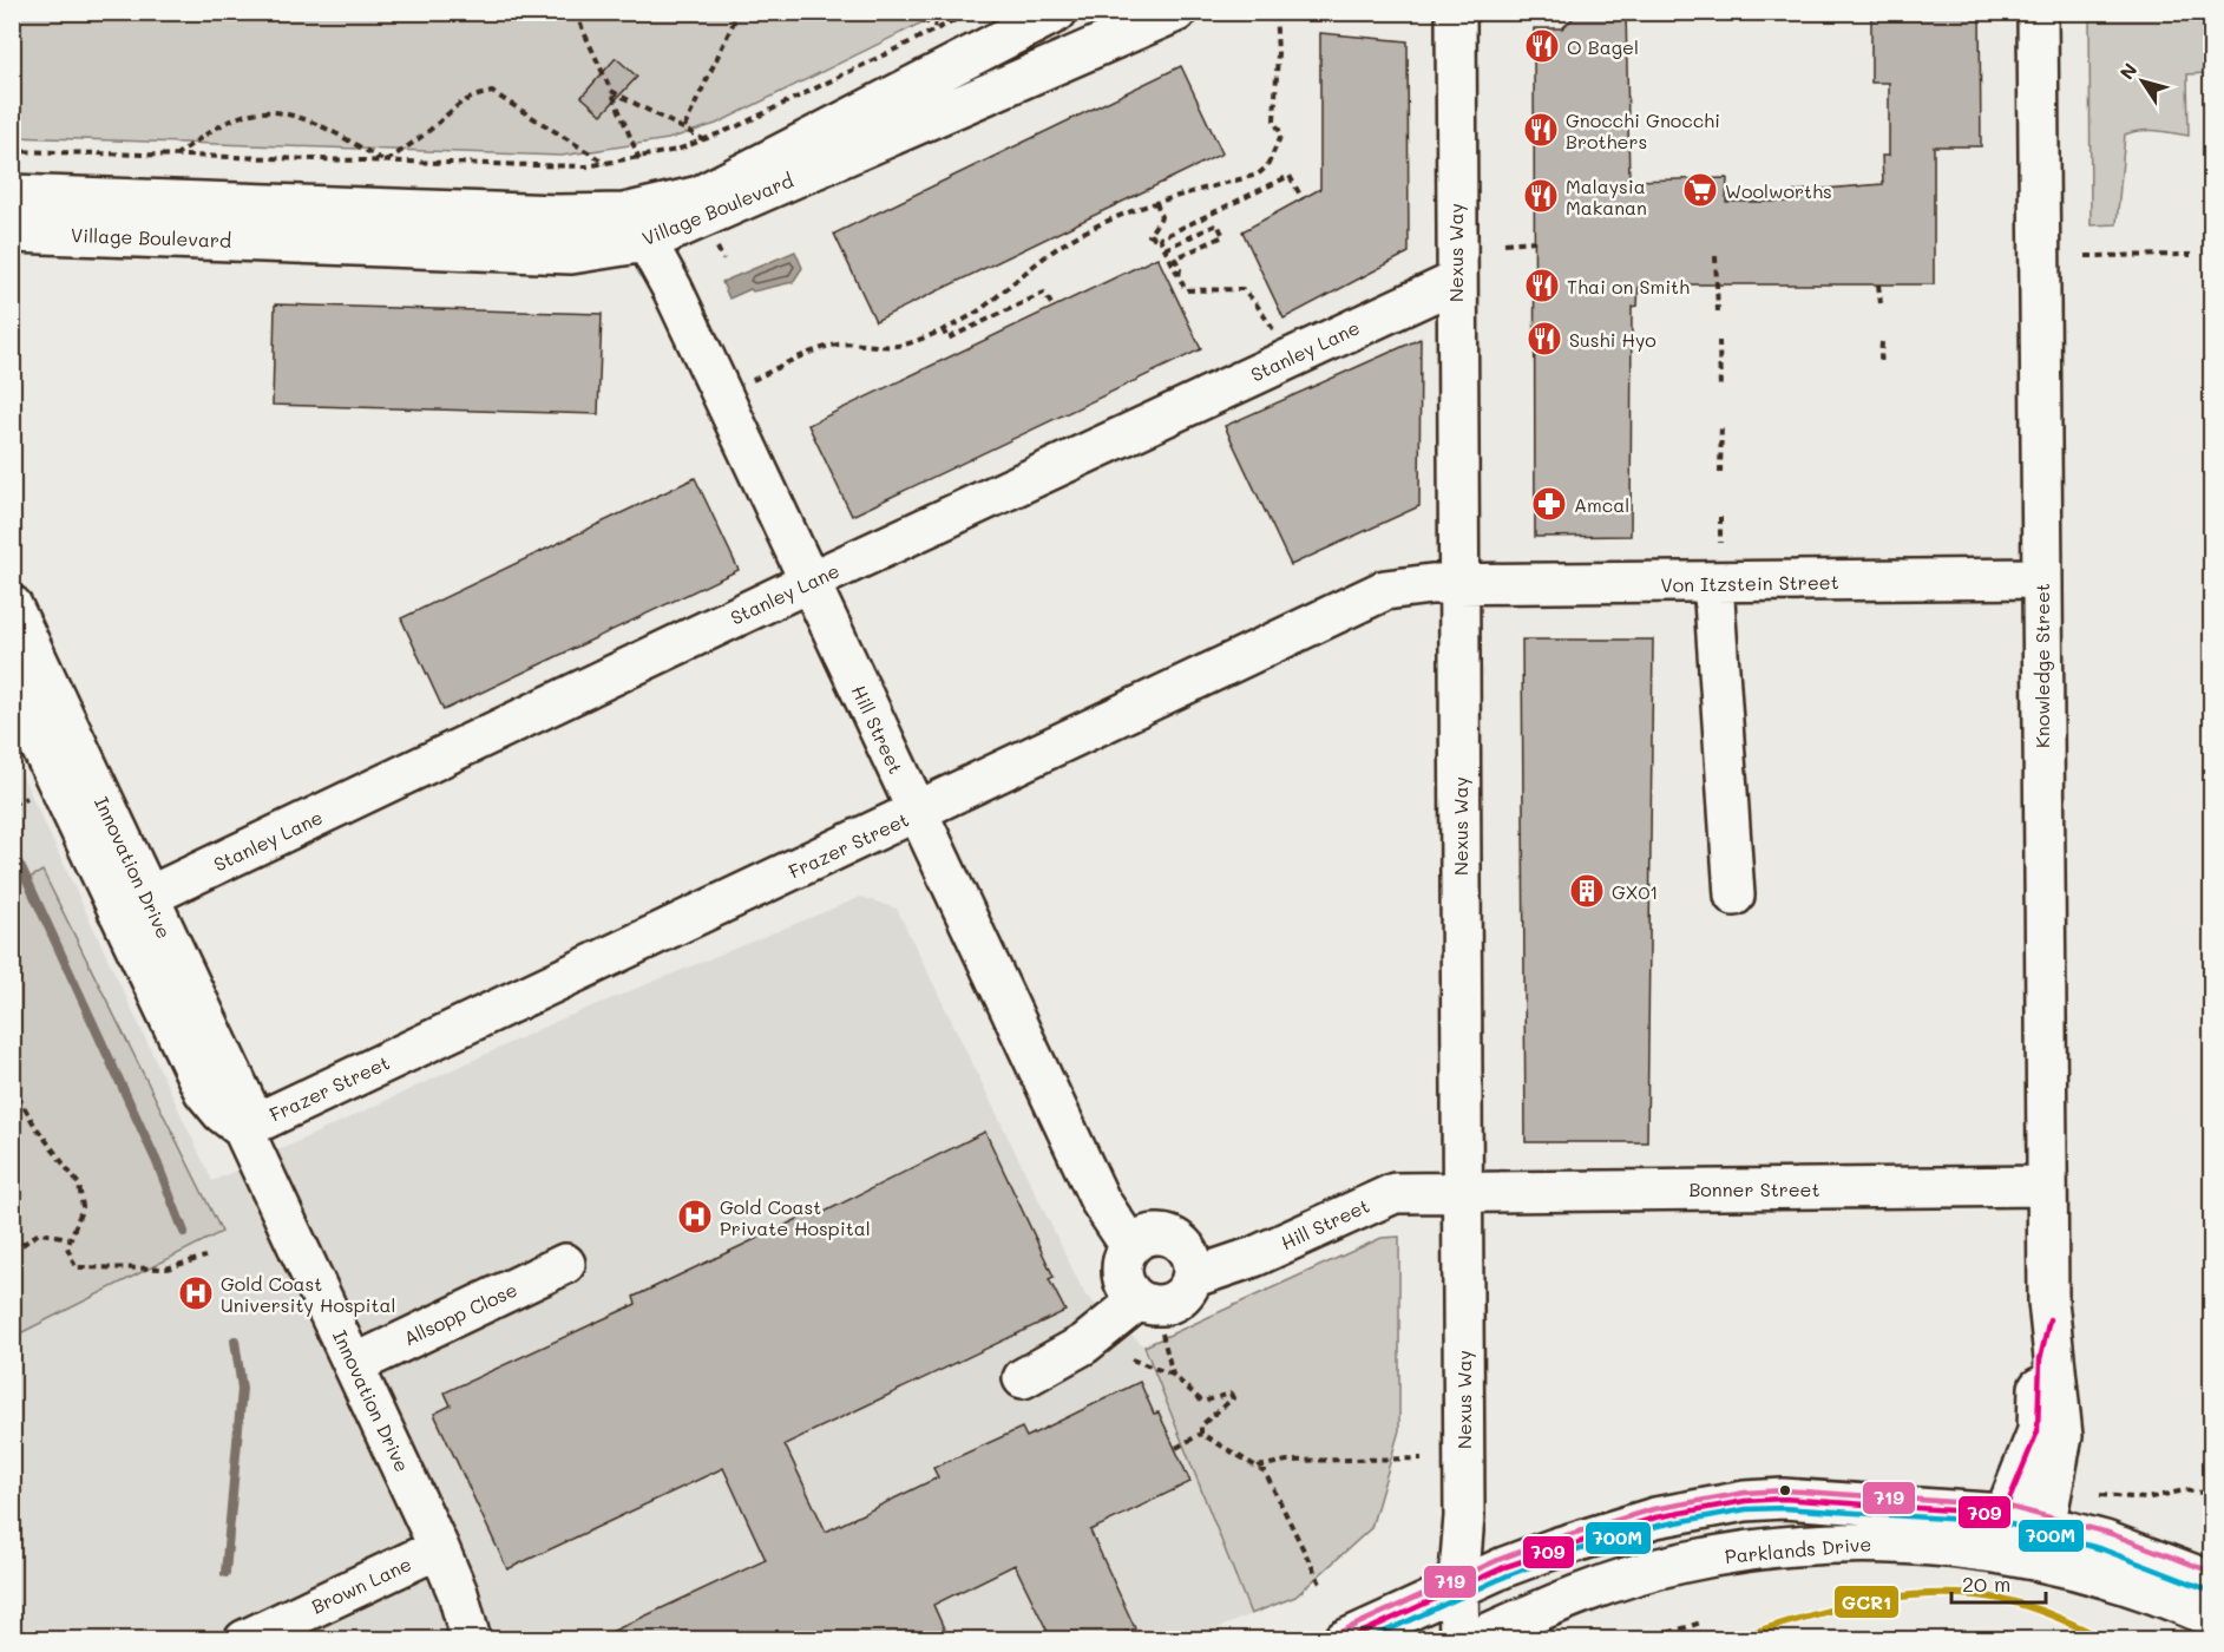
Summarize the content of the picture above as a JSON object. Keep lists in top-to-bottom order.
{
  "streets": {
    "street": [
      "Village Boulevard",
      "Nexus Way",
      "Stanley Lane",
      "Von Itzstein Street",
      "Knowledge Street",
      "Hill Street",
      "Frazer Street",
      "Innovation Drive",
      "Bonner Street",
      "Allsopp Close",
      "Parklands Drive",
      "Brown Lane"
    ]
  },
  "crossings": [
    ["Village Boulevard", "Hill Street"],
    ["Nexus Way", "Stanley Lane"],
    ["Nexus Way", "Von Itzstein Street"],
    ["Nexus Way", "Hill Street"],
    ["Nexus Way", "Frazer Street"],
    ["Nexus Way", "Bonner Street"],
    ["Nexus Way", "Parklands Drive"],
    ["Stanley Lane", "Hill Street"],
    ["Stanley Lane", "Innovation Drive"],
    ["Von Itzstein Street", "Knowledge Street"],
    ["Von Itzstein Street", "Frazer Street"],
    ["Knowledge Street", "Bonner Street"],
    ["Knowledge Street", "Parklands Drive"],
    ["Hill Street", "Frazer Street"],
    ["Hill Street", "Bonner Street"],
    ["Frazer Street", "Innovation Drive"],
    ["Innovation Drive", "Allsopp Close"],
    ["Innovation Drive", "Brown Lane"]
  ],
  "places": {
    "restaurant": [
      "O Bagel",
      "Gnocchi Gnocchi Brothers",
      "Malaysia Makanan",
      "Thai on Smith",
      "Sushi Hyo"
    ],
    "supermarket": ["Woolworths"],
    "pharmacy": ["Amcal"],
    "building": ["GX01"],
    "hospital": ["Gold Coast Private Hospital", "Gold Coast University Hospital"]
  },
  "lines": [
    "transit line 709",
    "transit line 719",
    "transit line 700M",
    "transit line GCR1"
  ],
  "scale_bar": "20 m",
  "north": "top left"
}
